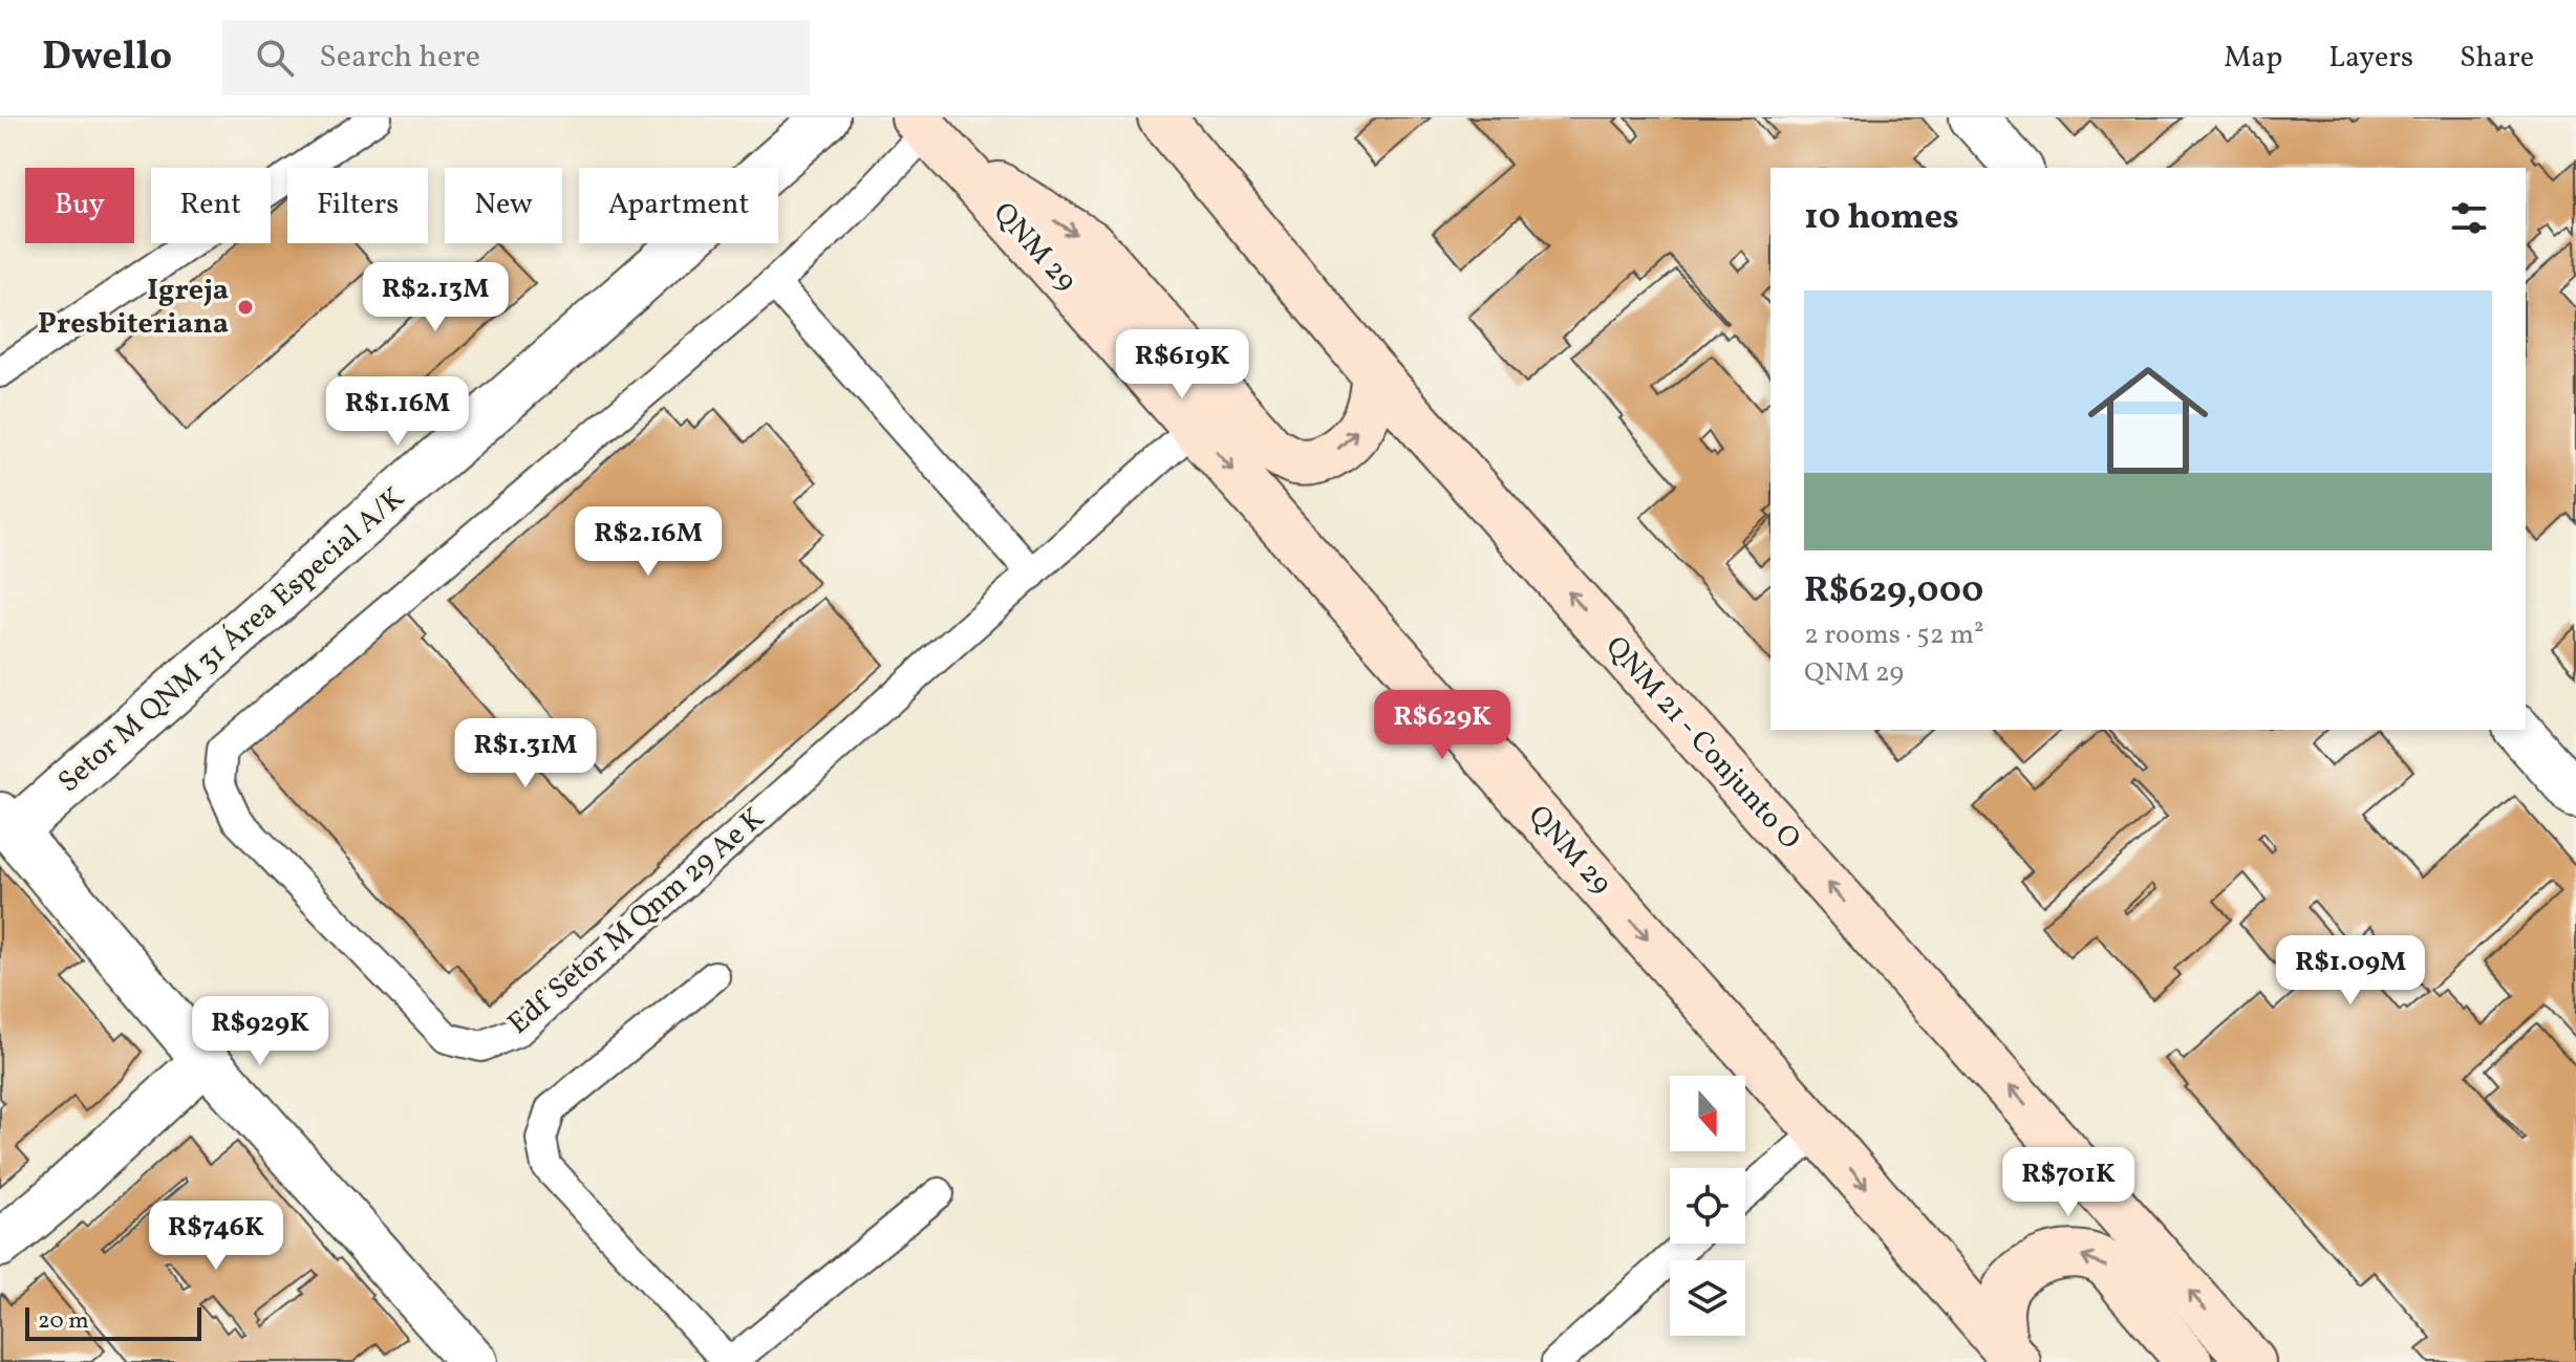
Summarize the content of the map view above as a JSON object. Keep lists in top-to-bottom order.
{
  "streets": {
    "main road": ["QNM 29", "QNM 21 - Conjunto O"],
    "street": ["Setor M QNM 31 Área Especial A/K"],
    "lane": ["Edf Setor M Qnm 29 Ae K"]
  },
  "crossings": [
    ["QNM 29", "Edf Setor M Qnm 29 Ae K"]
  ],
  "one_way": ["QNM 29", "QNM 21 - Conjunto O"],
  "places": ["Igreja Presbiteriana"],
  "scale_bar": "20 m",
  "north": "bottom",
  "page": {
    "header": "Dwello",
    "search": "Search here",
    "nav": ["Map", "Layers", "Share"],
    "chip": [
      "Buy",
      "Rent",
      "Filters",
      "New",
      "Apartment"
    ],
    "heading": "10 homes",
    "price": [
      "R$2.13M",
      "R$619K",
      "R$1.16M",
      "R$2.16M",
      "R$629K",
      "R$1.31M",
      "R$1.09M",
      "R$929K",
      "R$701K",
      "R$746K"
    ],
    "list": [
      {
        "name": "R$629,000",
        "note": "2 rooms · 52 m² · QNM 29"
      }
    ],
    "scale": "20 m"
  }
}
